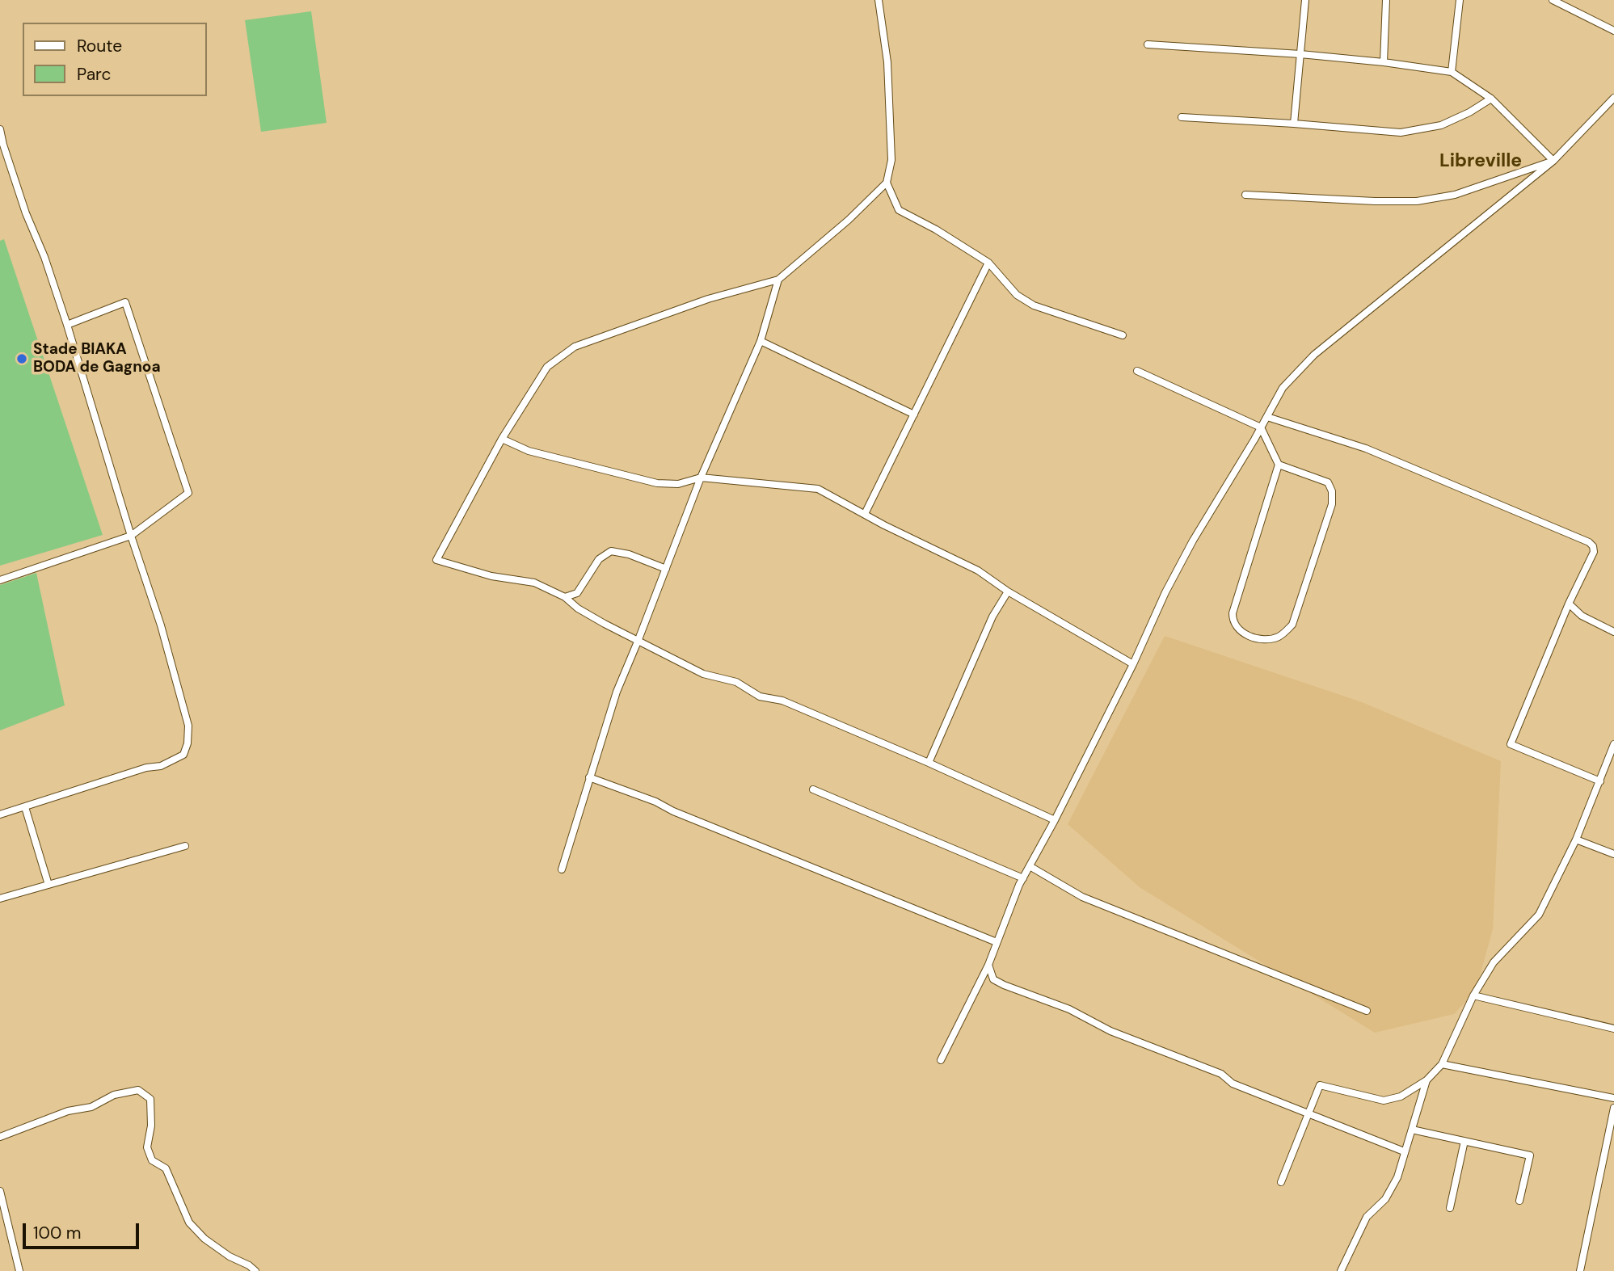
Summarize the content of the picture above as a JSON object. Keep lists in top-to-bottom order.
{
  "districts": ["Libreville"],
  "places": ["Stade BIAKA BODA de Gagnoa"],
  "legend": ["Route", "Parc"],
  "scale_bar": "100 m"
}
